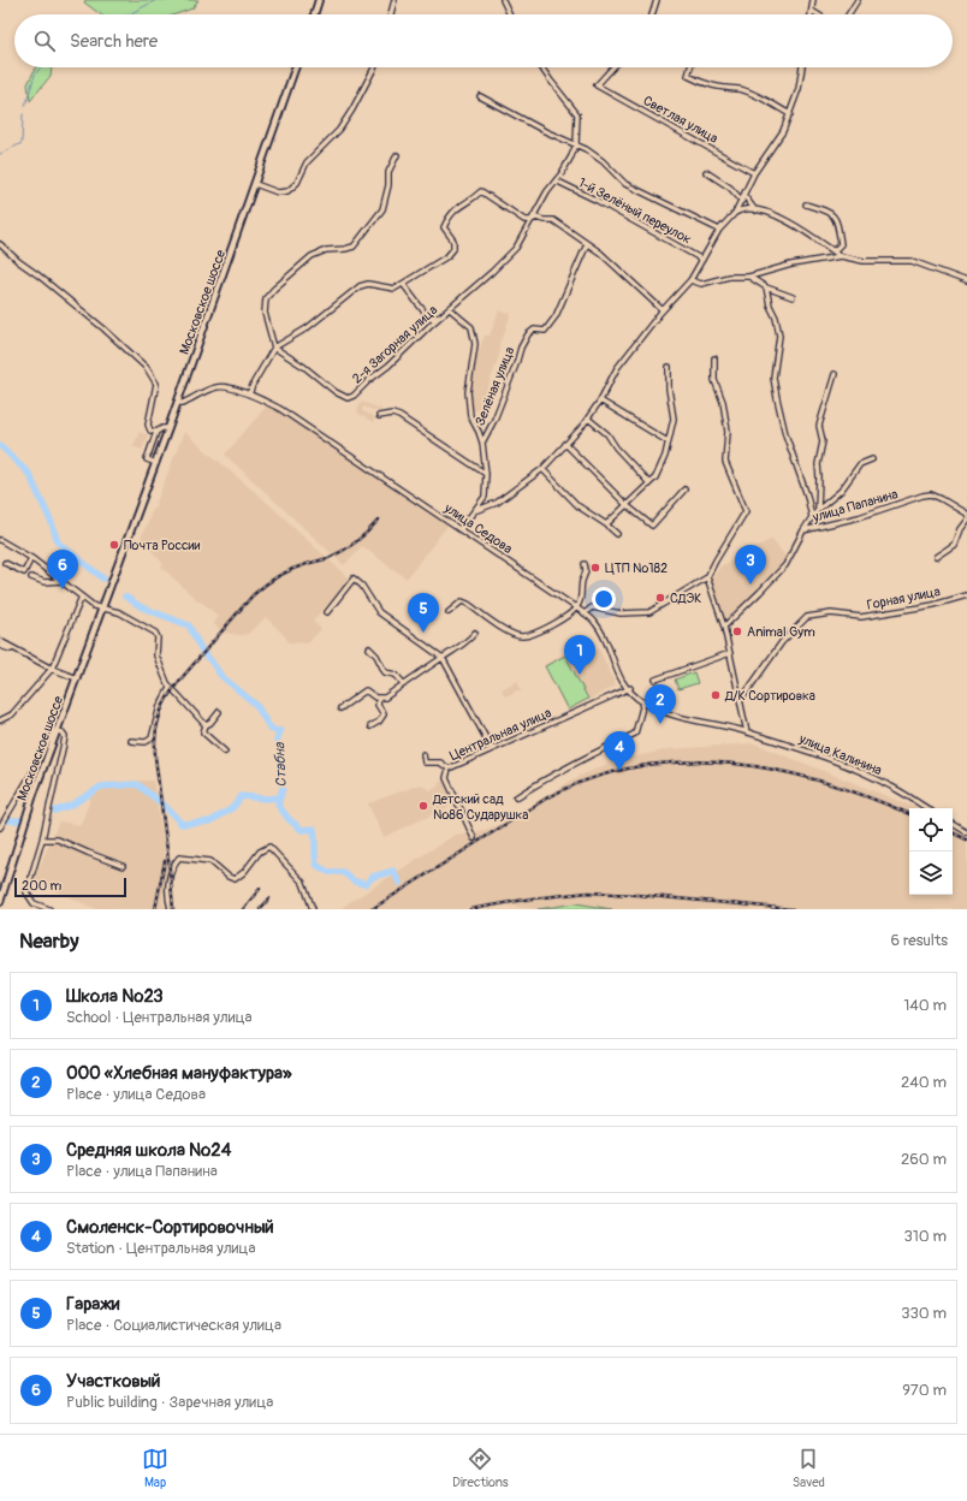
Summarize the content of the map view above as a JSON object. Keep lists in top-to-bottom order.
{
  "streets": {
    "main road": ["Московское шоссе"],
    "street": [
      "Светлая улица",
      "1-й Зелёный переулок",
      "2-я Загорная улица",
      "Зелёная улица",
      "улица Папанина",
      "улица Седова",
      "Горная улица",
      "Центральная улица",
      "улица Калинина"
    ]
  },
  "crossings": [
    ["1-й Зелёный переулок", "2-я Загорная улица"],
    ["Московское шоссе", "улица Седова"],
    ["2-я Загорная улица", "Зелёная улица"],
    ["Зелёная улица", "улица Седова"],
    ["улица Седова", "Центральная улица"],
    ["улица Седова", "улица Калинина"]
  ],
  "water": ["Стабна"],
  "places": [
    "Почта России",
    "ЦТП №182",
    "СДЭК",
    "Animal Gym",
    "Д/К Сортировка",
    "Детский сад №86 Сударушка"
  ],
  "scale_bar": "200 m",
  "page": {
    "search": "Search here",
    "pins": [
      "3",
      "6",
      "5",
      "1",
      "2",
      "4"
    ],
    "scale": "200 m",
    "heading": ["Nearby", "6 results"],
    "list": [
      {
        "mark": "1",
        "name": "Школа №23",
        "note": "School · Центральная улица",
        "value": "140 m"
      },
      {
        "mark": "2",
        "name": "ООО «Хлебная мануфактура»",
        "note": "Place · улица Седова",
        "value": "240 m"
      },
      {
        "mark": "3",
        "name": "Средняя школа №24",
        "note": "Place · улица Папанина",
        "value": "260 m"
      },
      {
        "mark": "4",
        "name": "Смоленск-Сортировочный",
        "note": "Station · Центральная улица",
        "value": "310 m"
      },
      {
        "mark": "5",
        "name": "Гаражи",
        "note": "Place · Социалистическая улица",
        "value": "330 m"
      },
      {
        "mark": "6",
        "name": "Участковый",
        "note": "Public building · Заречная улица",
        "value": "970 m"
      }
    ],
    "nav": ["Map", "Directions", "Saved"]
  }
}
